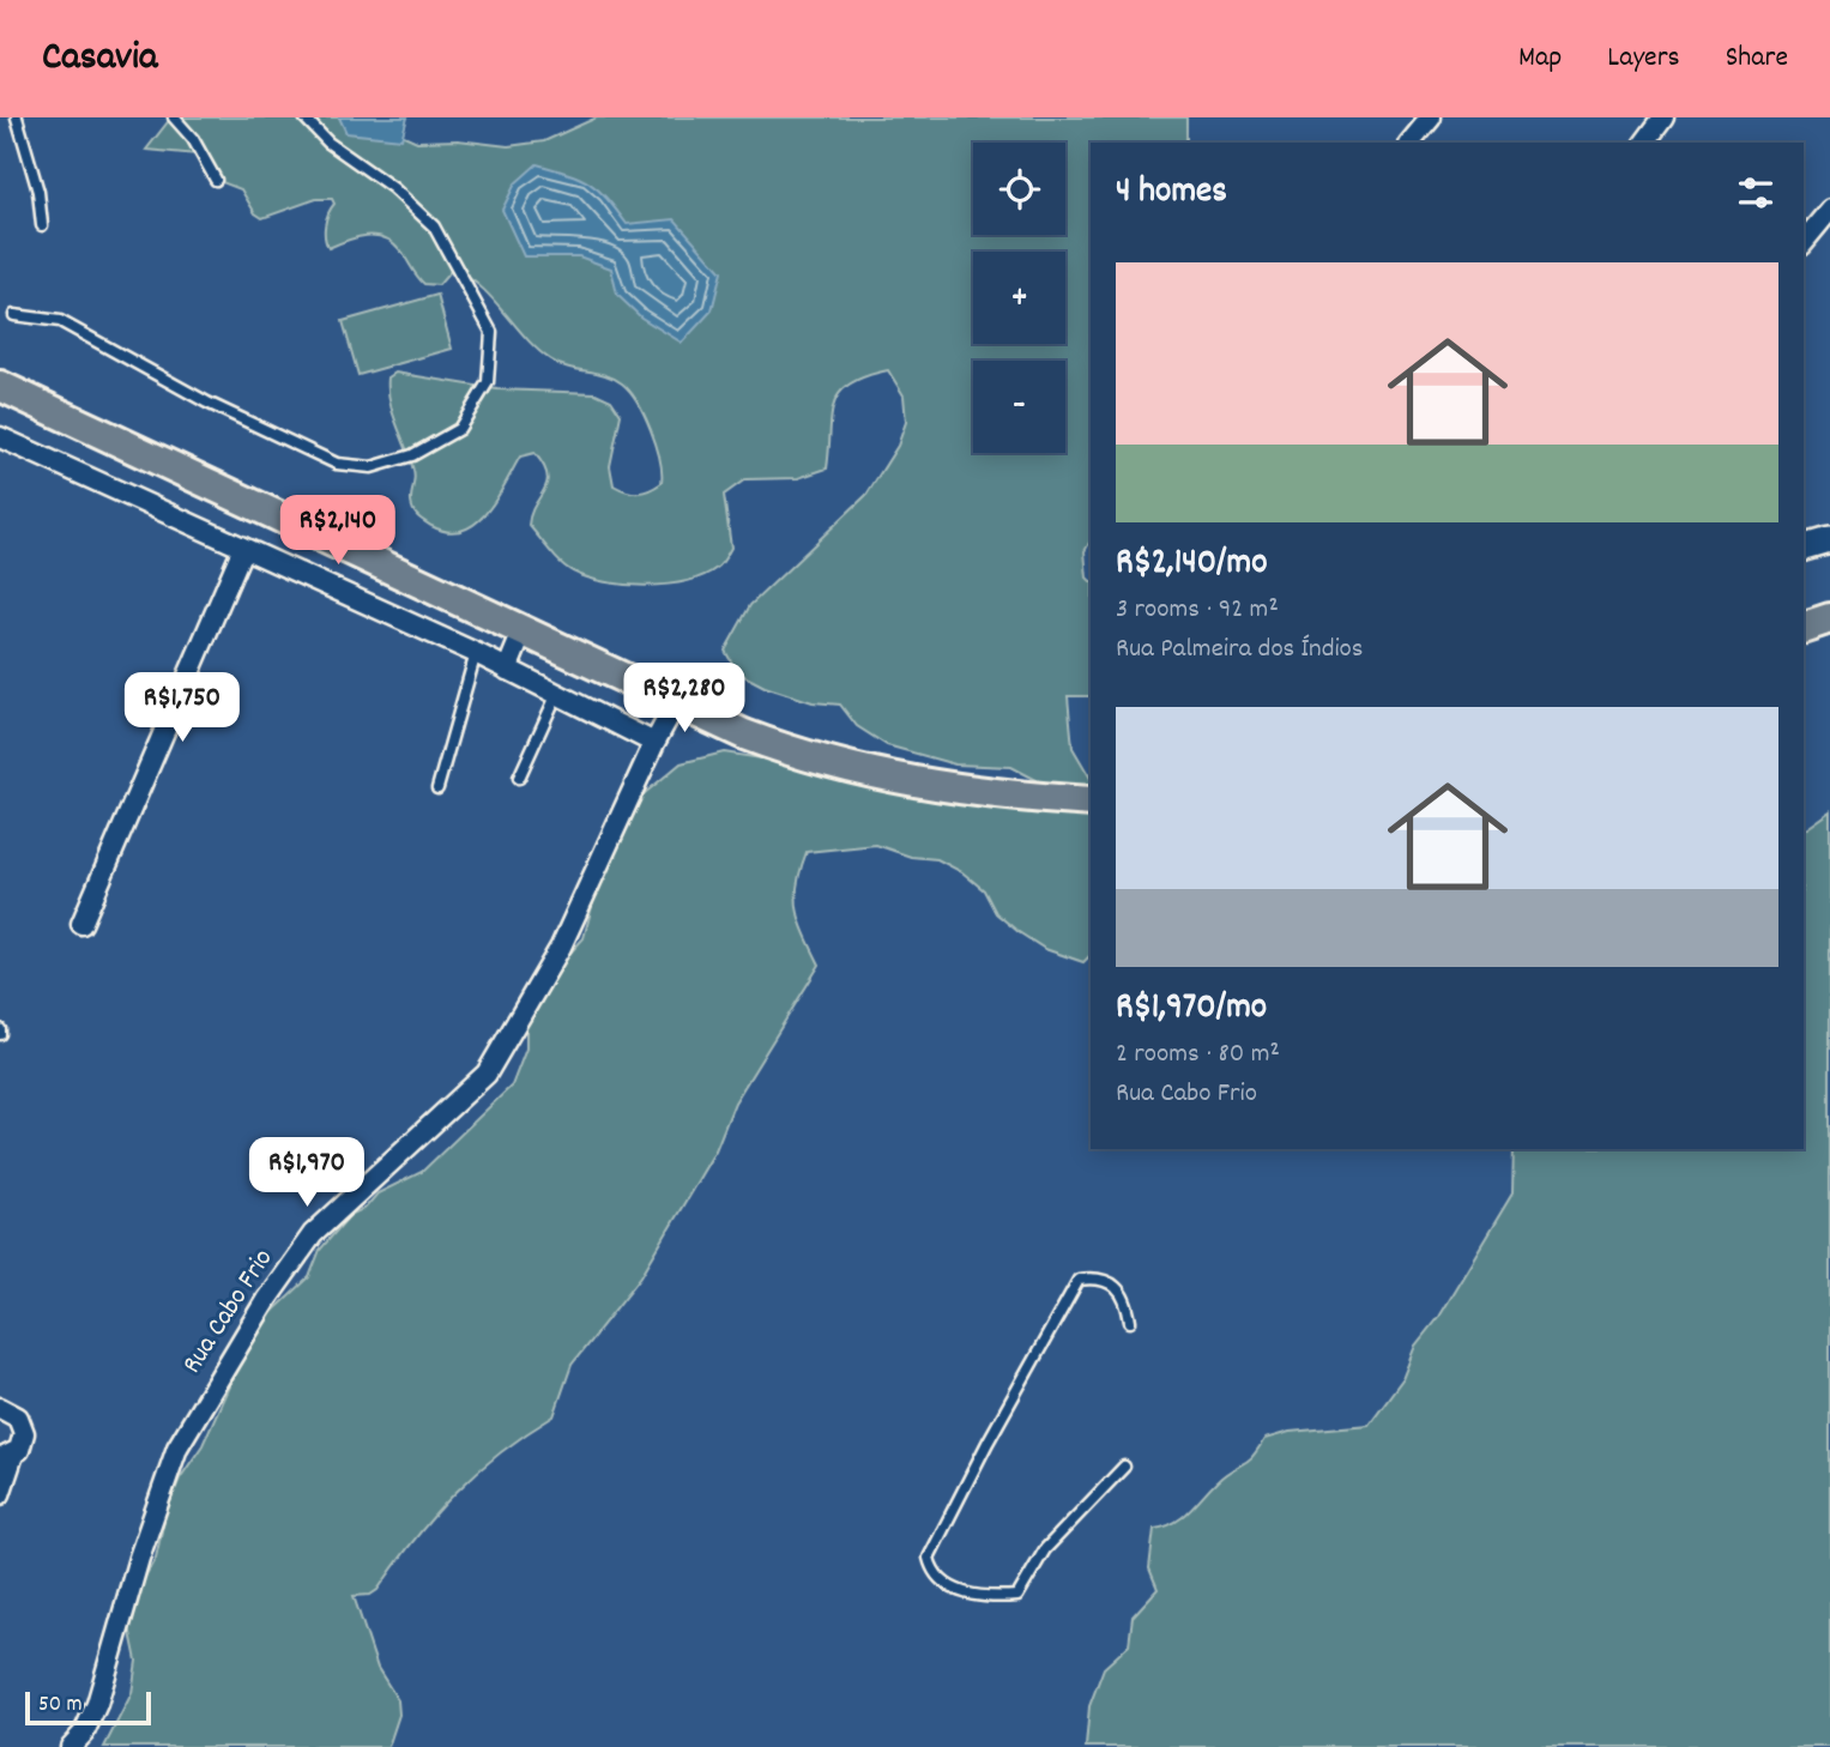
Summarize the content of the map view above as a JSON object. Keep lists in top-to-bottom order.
{
  "streets": {
    "street": ["Rua Cabo Frio"]
  },
  "scale_bar": "50 m",
  "page": {
    "header": "Casavia",
    "nav": ["Map", "Layers", "Share"],
    "map_buttons": ["+", "−"],
    "heading": "4 homes",
    "list": [
      {
        "name": "R$2,140/mo",
        "note": "3 rooms · 92 m² · Rua Palmeira dos Índios"
      },
      {
        "name": "R$1,970/mo",
        "note": "2 rooms · 80 m² · Rua Cabo Frio"
      }
    ],
    "price": [
      "R$2,140",
      "R$2,280",
      "R$1,750",
      "R$1,970"
    ],
    "scale": "50 m"
  }
}
